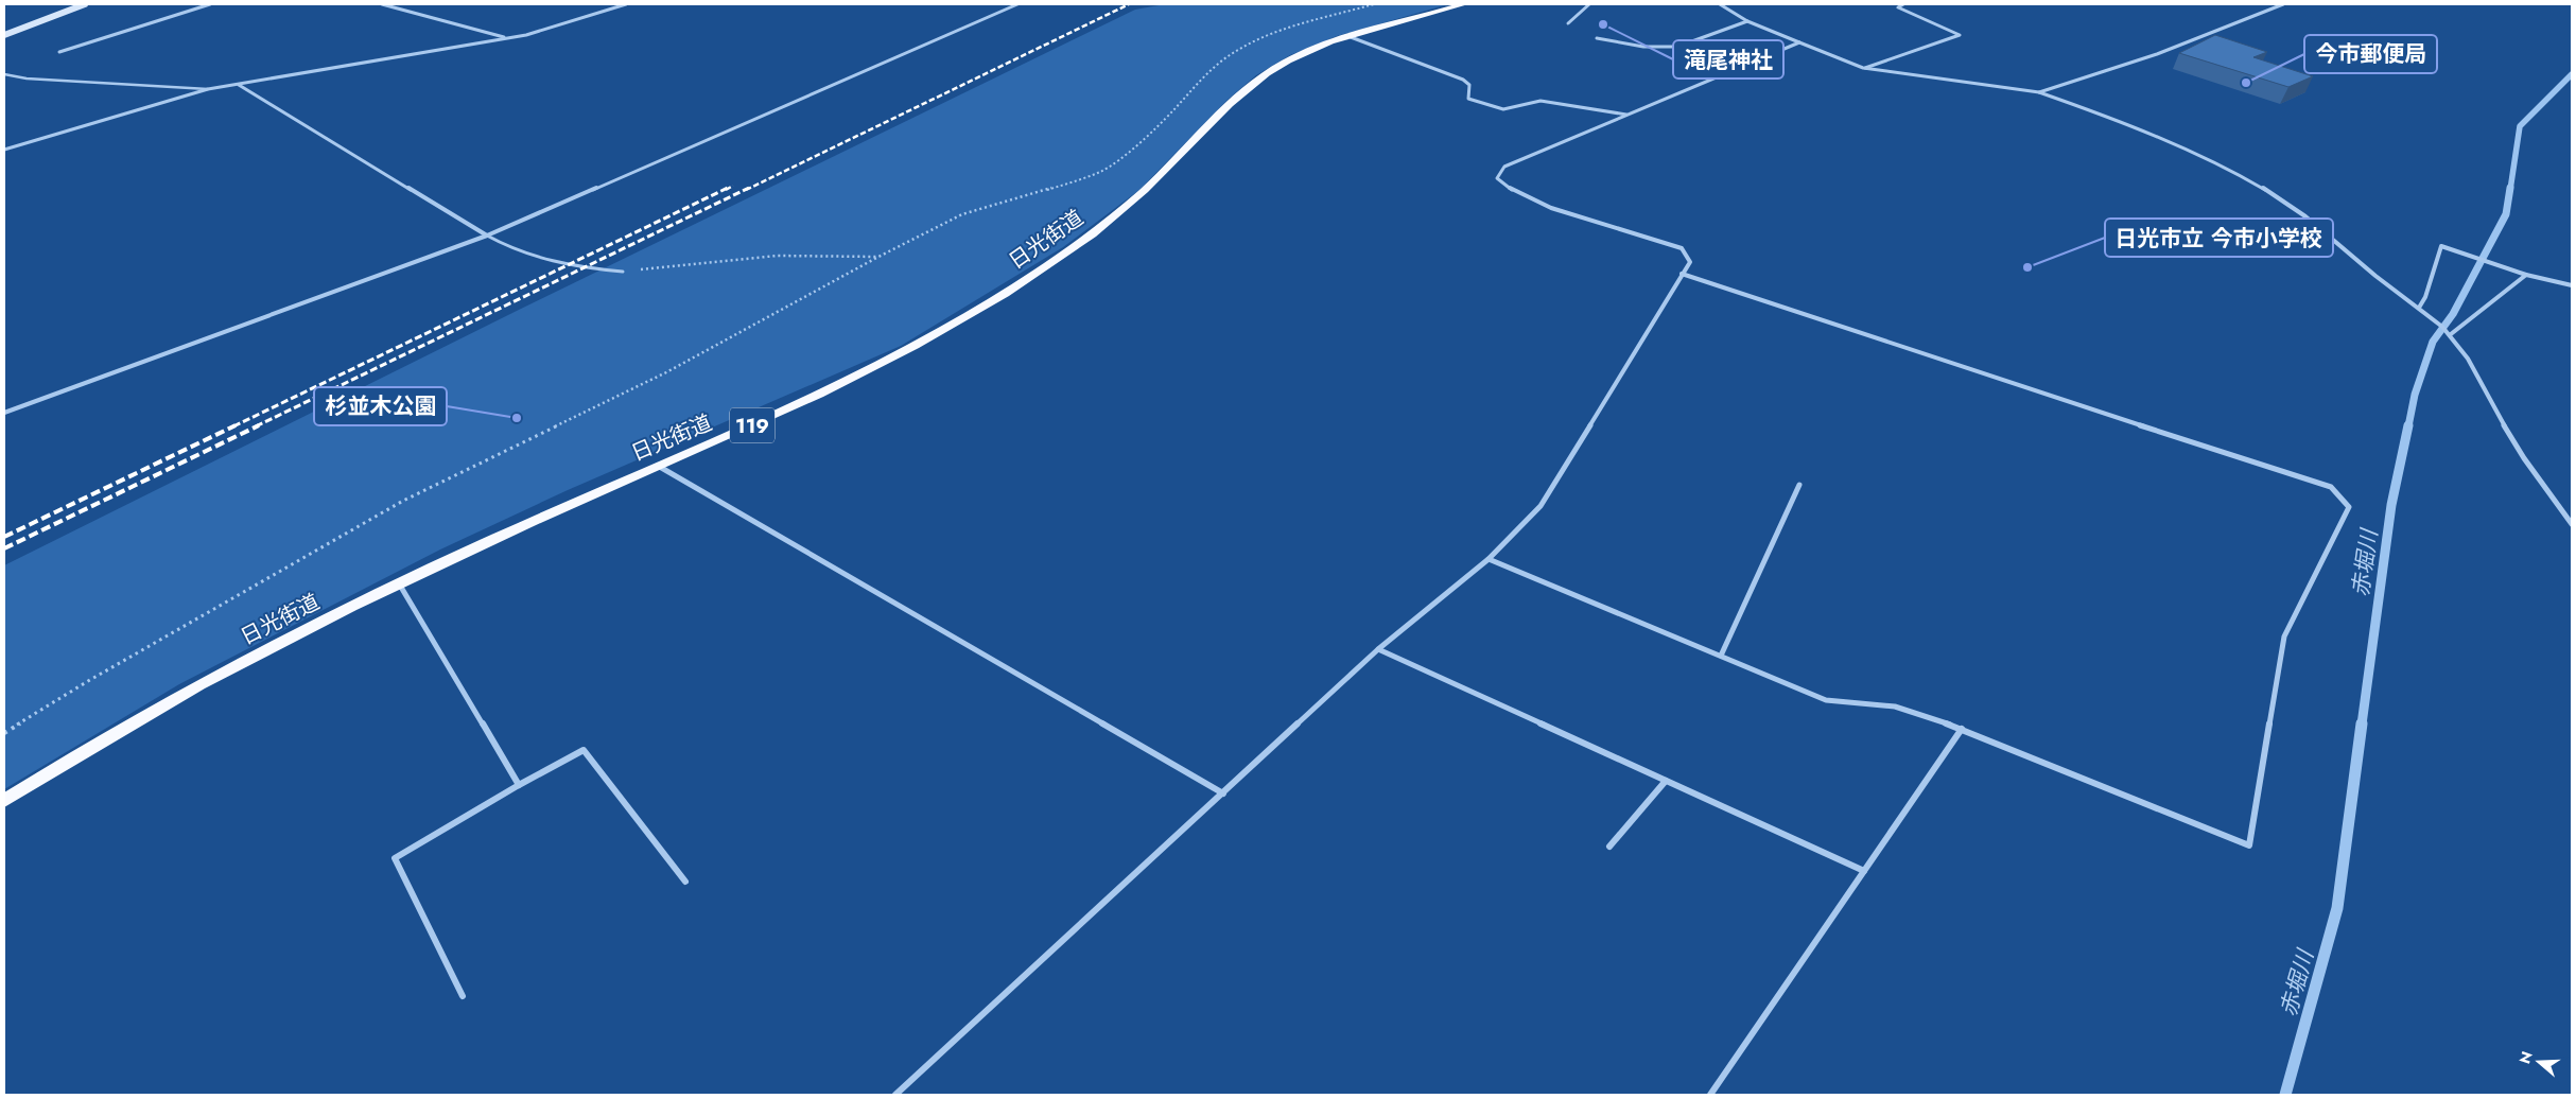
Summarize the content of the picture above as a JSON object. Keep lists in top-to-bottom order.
{
  "streets": {
    "highway": ["日光街道", "119"]
  },
  "water": ["赤堀川"],
  "places": [
    "滝尾神社",
    "今市郵便局",
    "日光市立 今市小学校",
    "杉並木公園"
  ],
  "north": "left"
}
